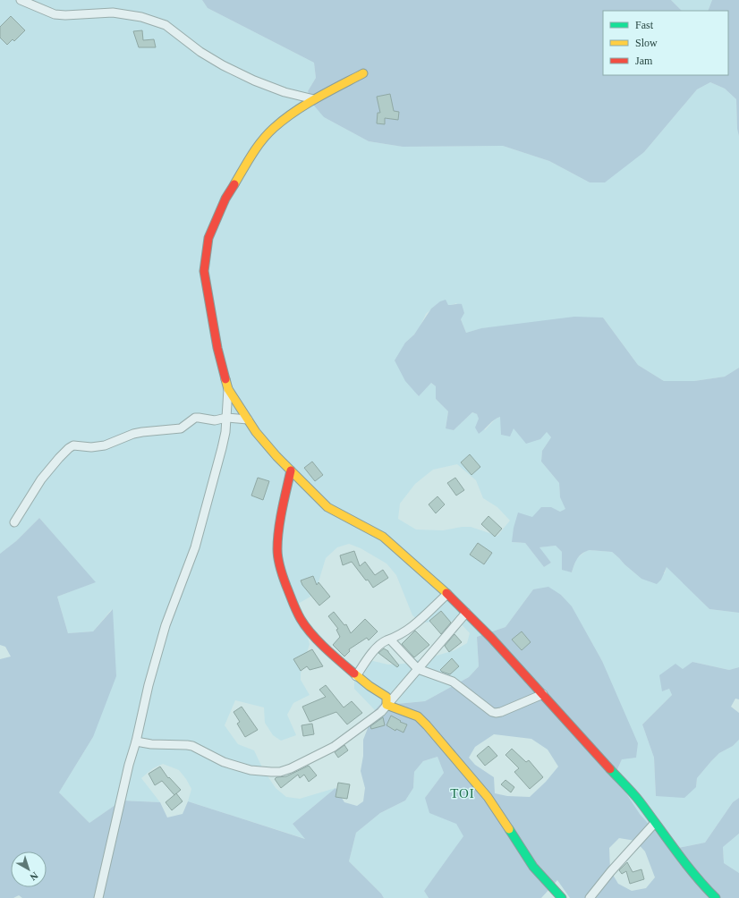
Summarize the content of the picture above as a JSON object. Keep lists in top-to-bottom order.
{
  "districts": ["TOI"],
  "legend": ["Fast", "Slow", "Jam"],
  "north": "bottom right"
}
